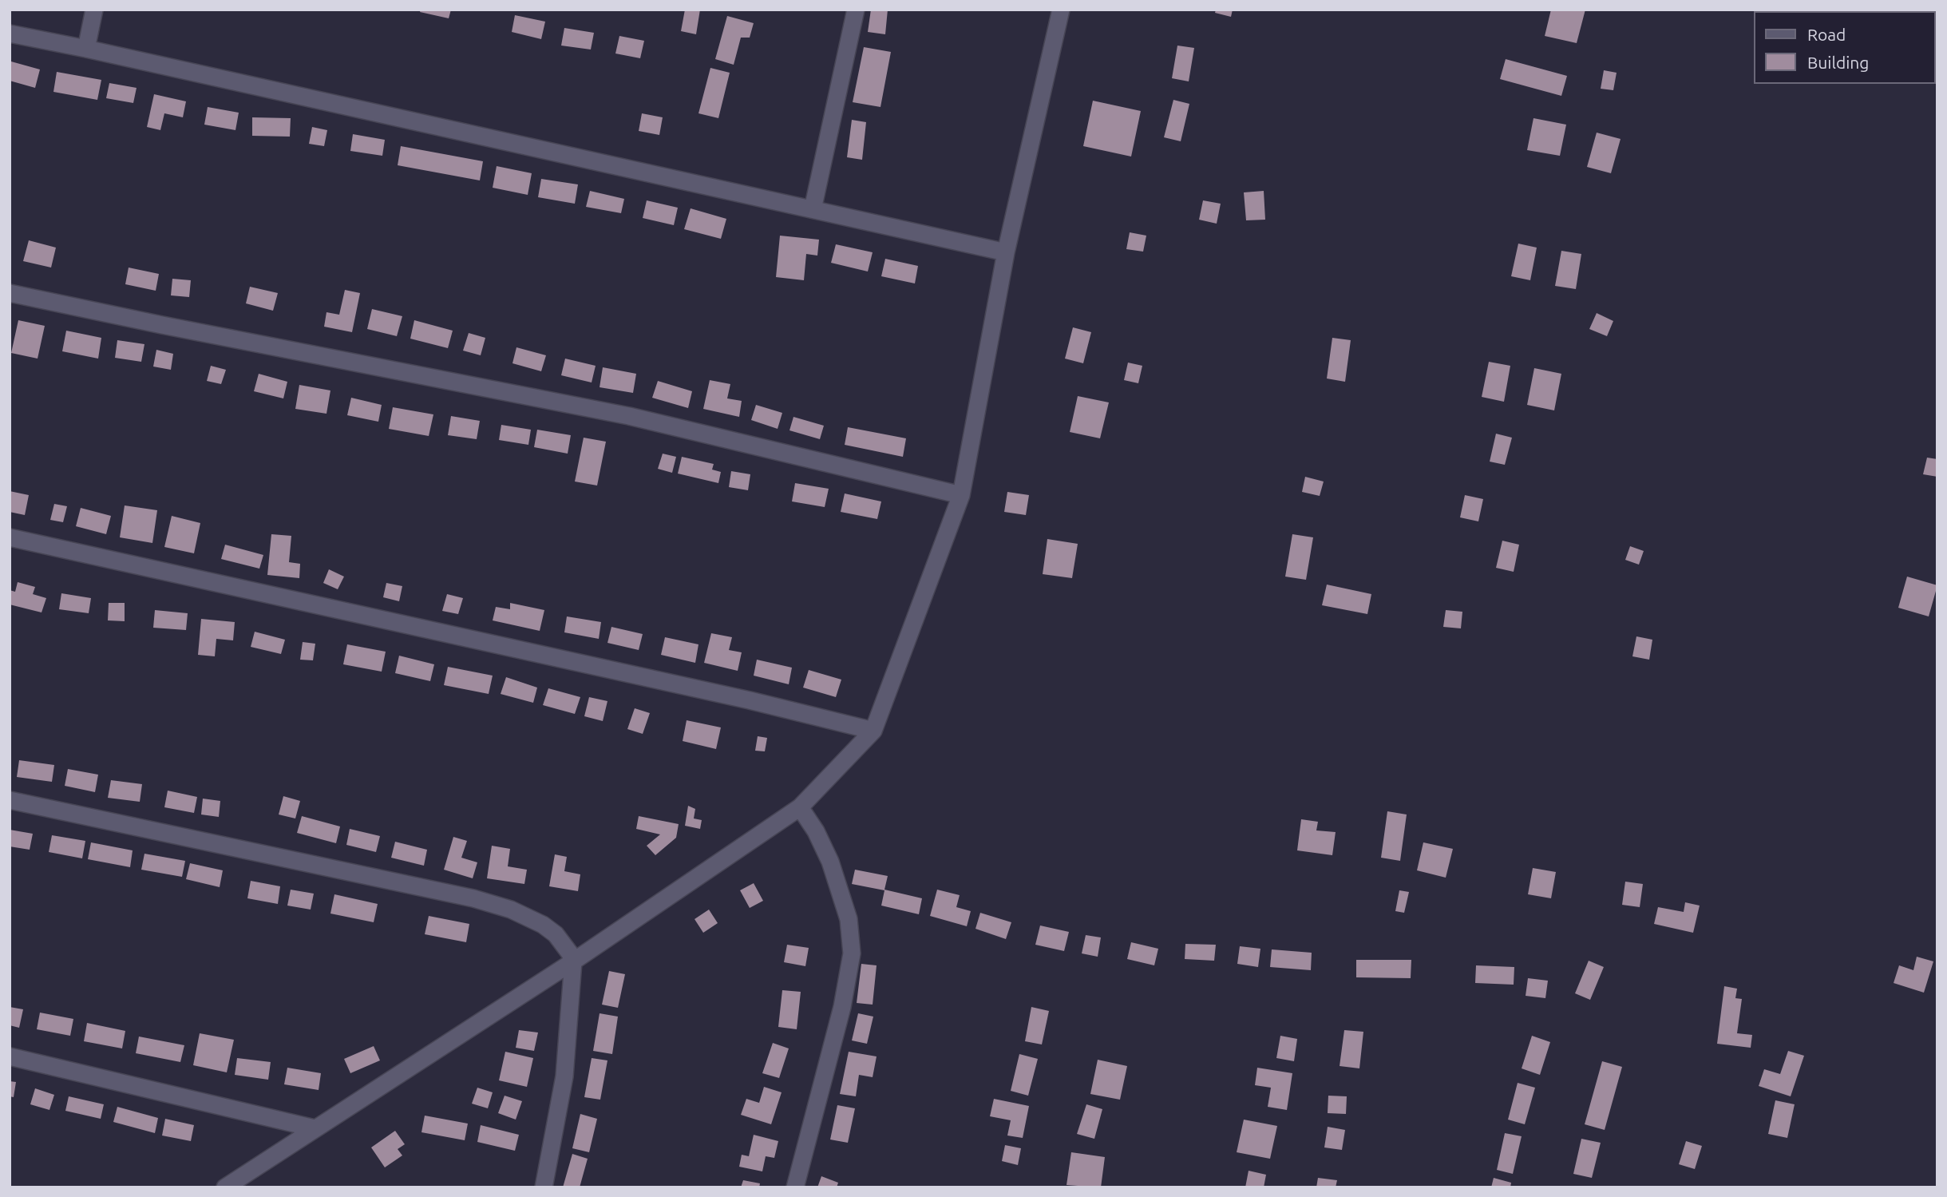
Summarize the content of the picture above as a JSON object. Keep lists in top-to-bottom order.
{
  "legend": ["Road", "Building"]
}
